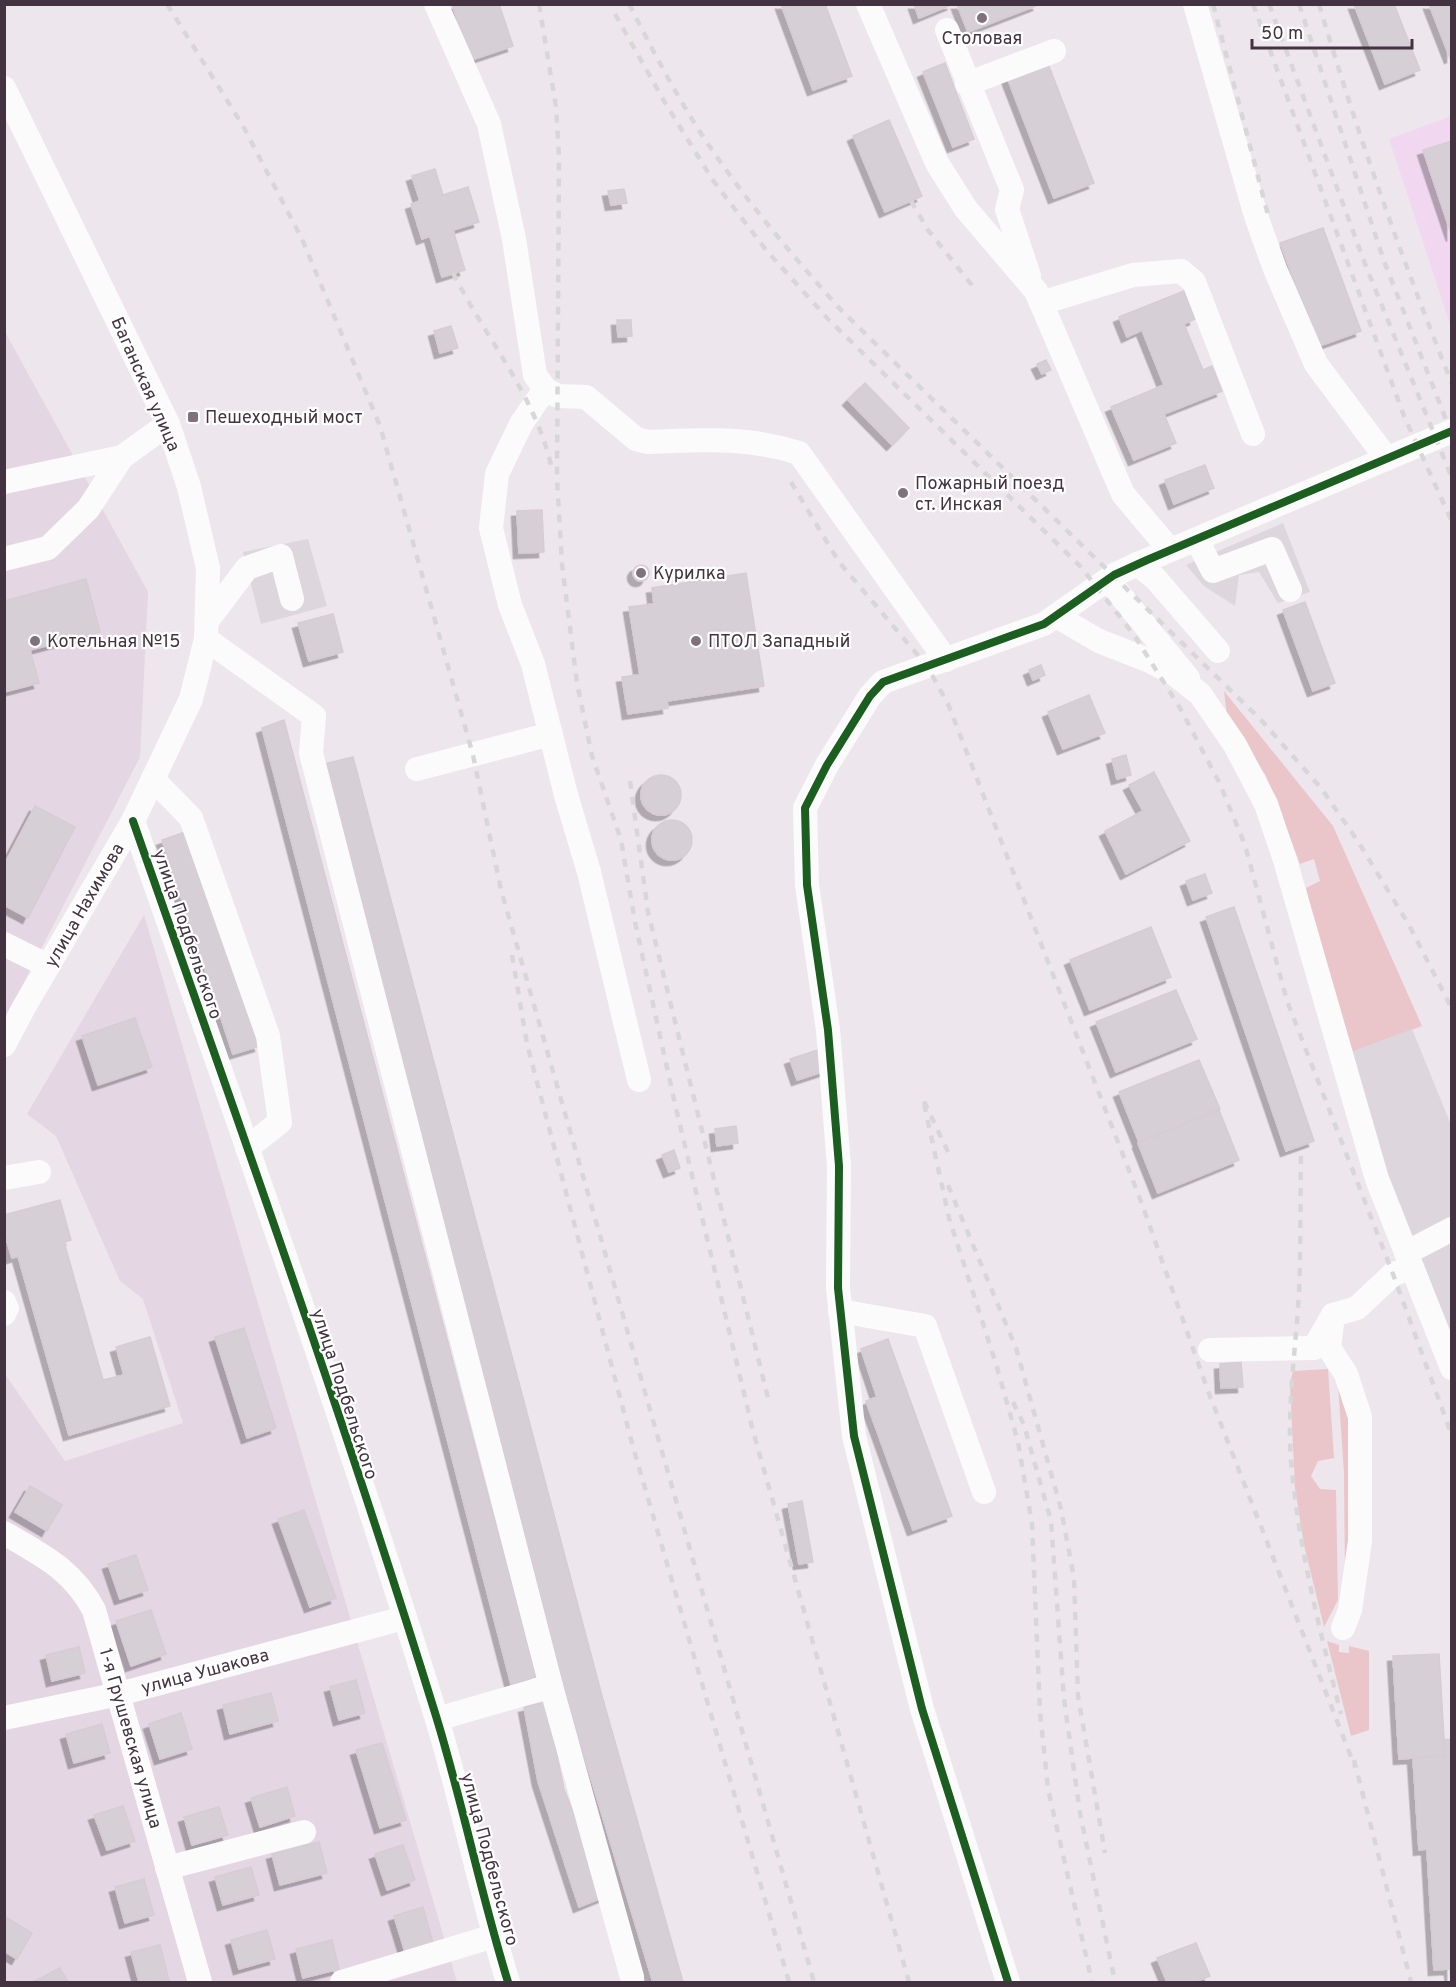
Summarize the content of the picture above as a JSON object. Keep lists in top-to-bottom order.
{
  "streets": {
    "street": [
      "Баганская улица",
      "улица Нахимова",
      "улица Подбельского",
      "улица Ушакова",
      "1-я Грушевская улица"
    ]
  },
  "crossings": [
    ["Баганская улица", "улица Нахимова"],
    ["улица Нахимова", "улица Подбельского"],
    ["улица Подбельского", "улица Ушакова"],
    ["улица Ушакова", "1-я Грушевская улица"]
  ],
  "places": {
    "other": [
      "Столовая",
      "Пожарный поезд ст. Инская",
      "Курилка",
      "Котельная №15",
      "ПТОЛ Западный"
    ],
    "transit": ["Пешеходный мост"]
  },
  "scale_bar": "50 m"
}
